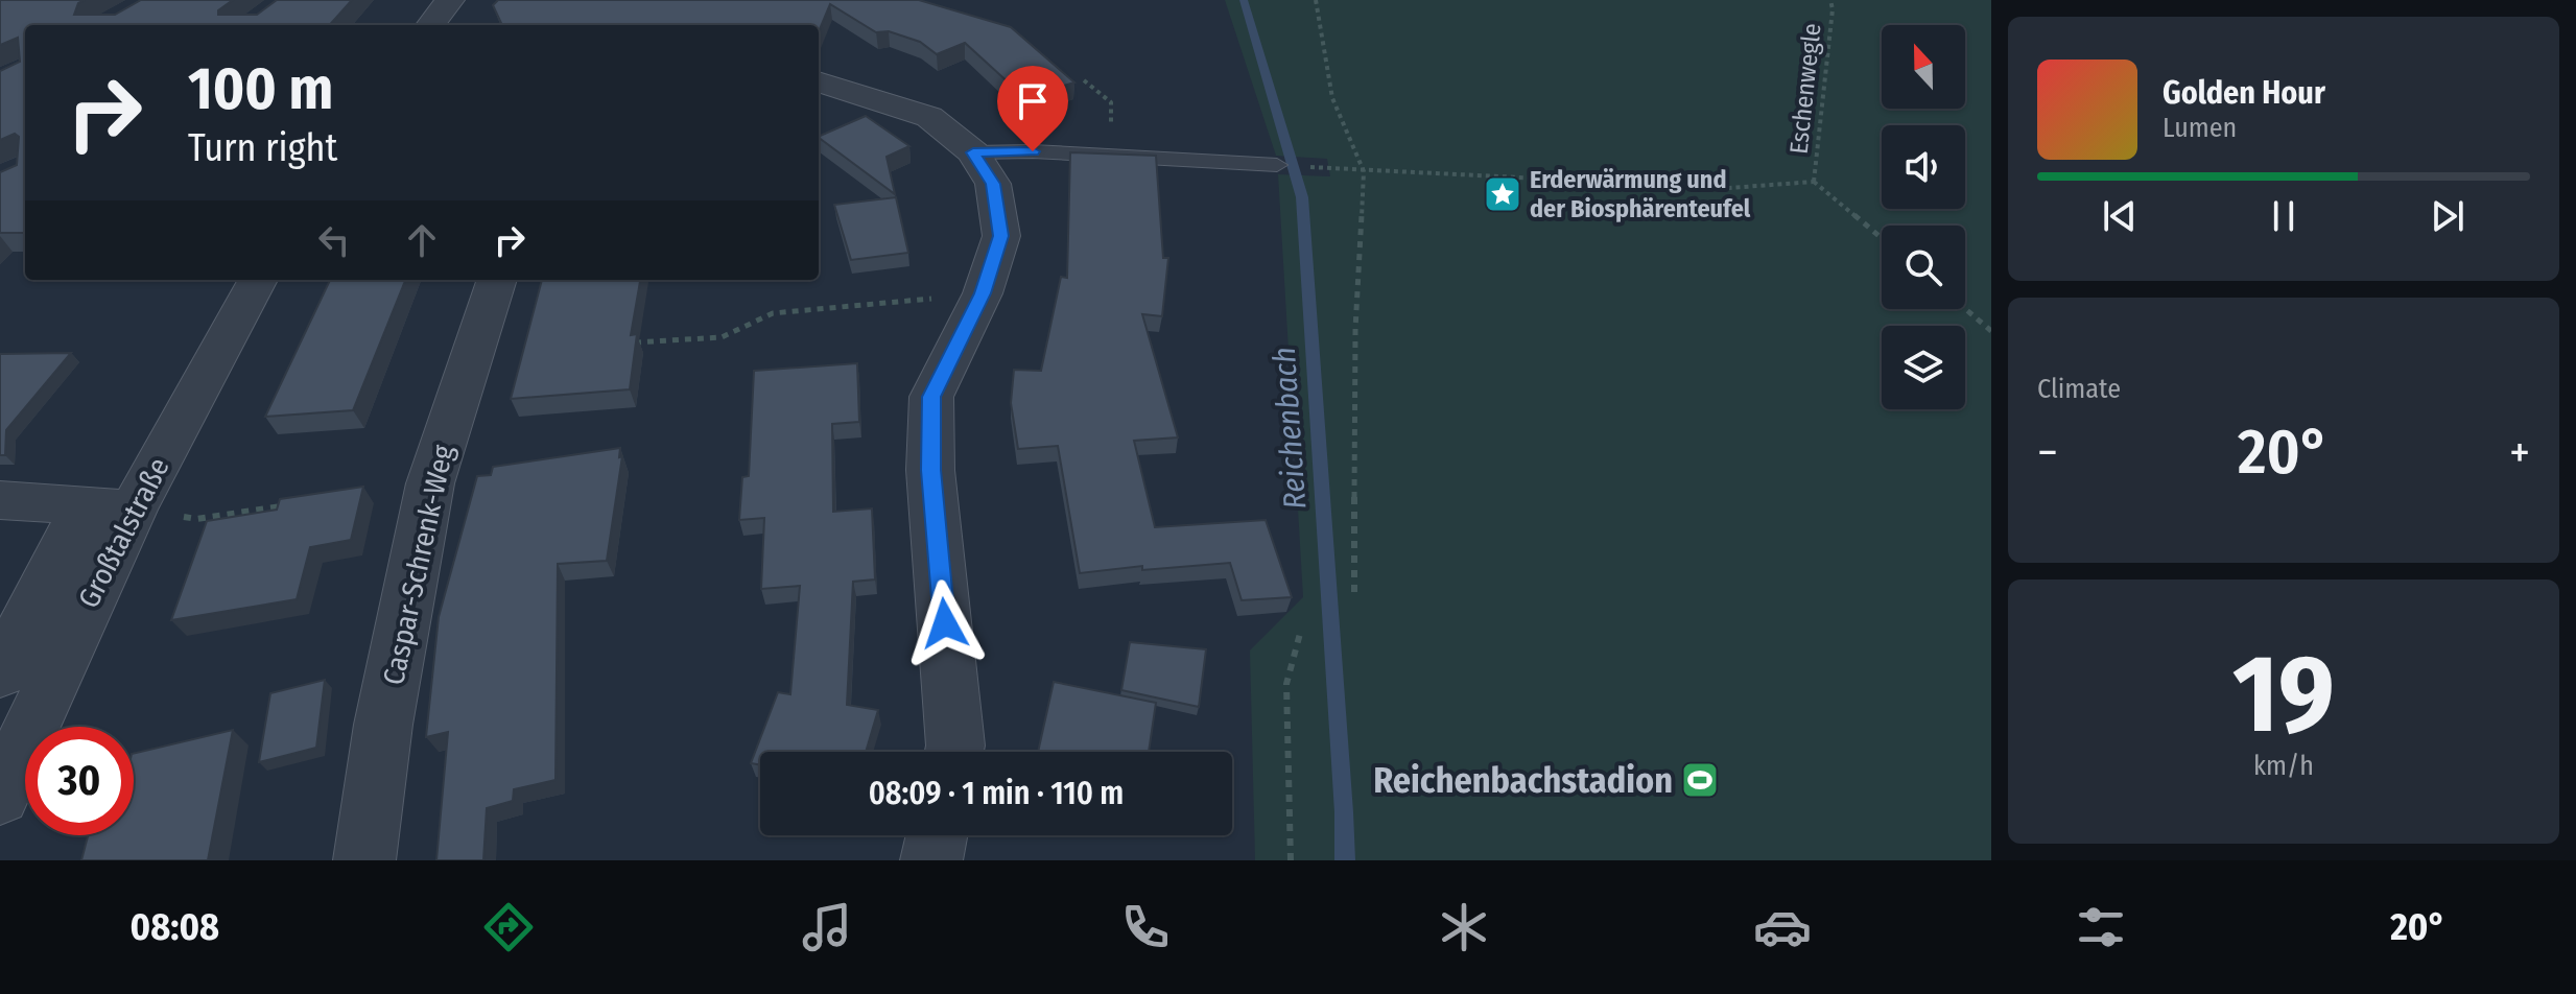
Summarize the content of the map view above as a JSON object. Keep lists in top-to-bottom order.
{
  "streets": {
    "street": ["Großtalstraße", "Caspar-Schrenk-Weg"],
    "path": ["Eschenwegle"]
  },
  "water": ["Reichenbach"],
  "places": {
    "place": ["Erderwärmung und der Biosphärenteufel"],
    "sports": ["Reichenbachstadion"]
  },
  "north": "top",
  "page": {
    "turn": ["100 m", "Turn right"],
    "song": ["Golden Hour", "Lumen"],
    "tile": [
      "Climate",
      ["19", "km/h"]
    ],
    "heat": ["−", "20°", "+"],
    "limit": "30",
    "trip": "08:09 · 1 min · 110 m",
    "tabs": ["08:08", "20°"]
  }
}
